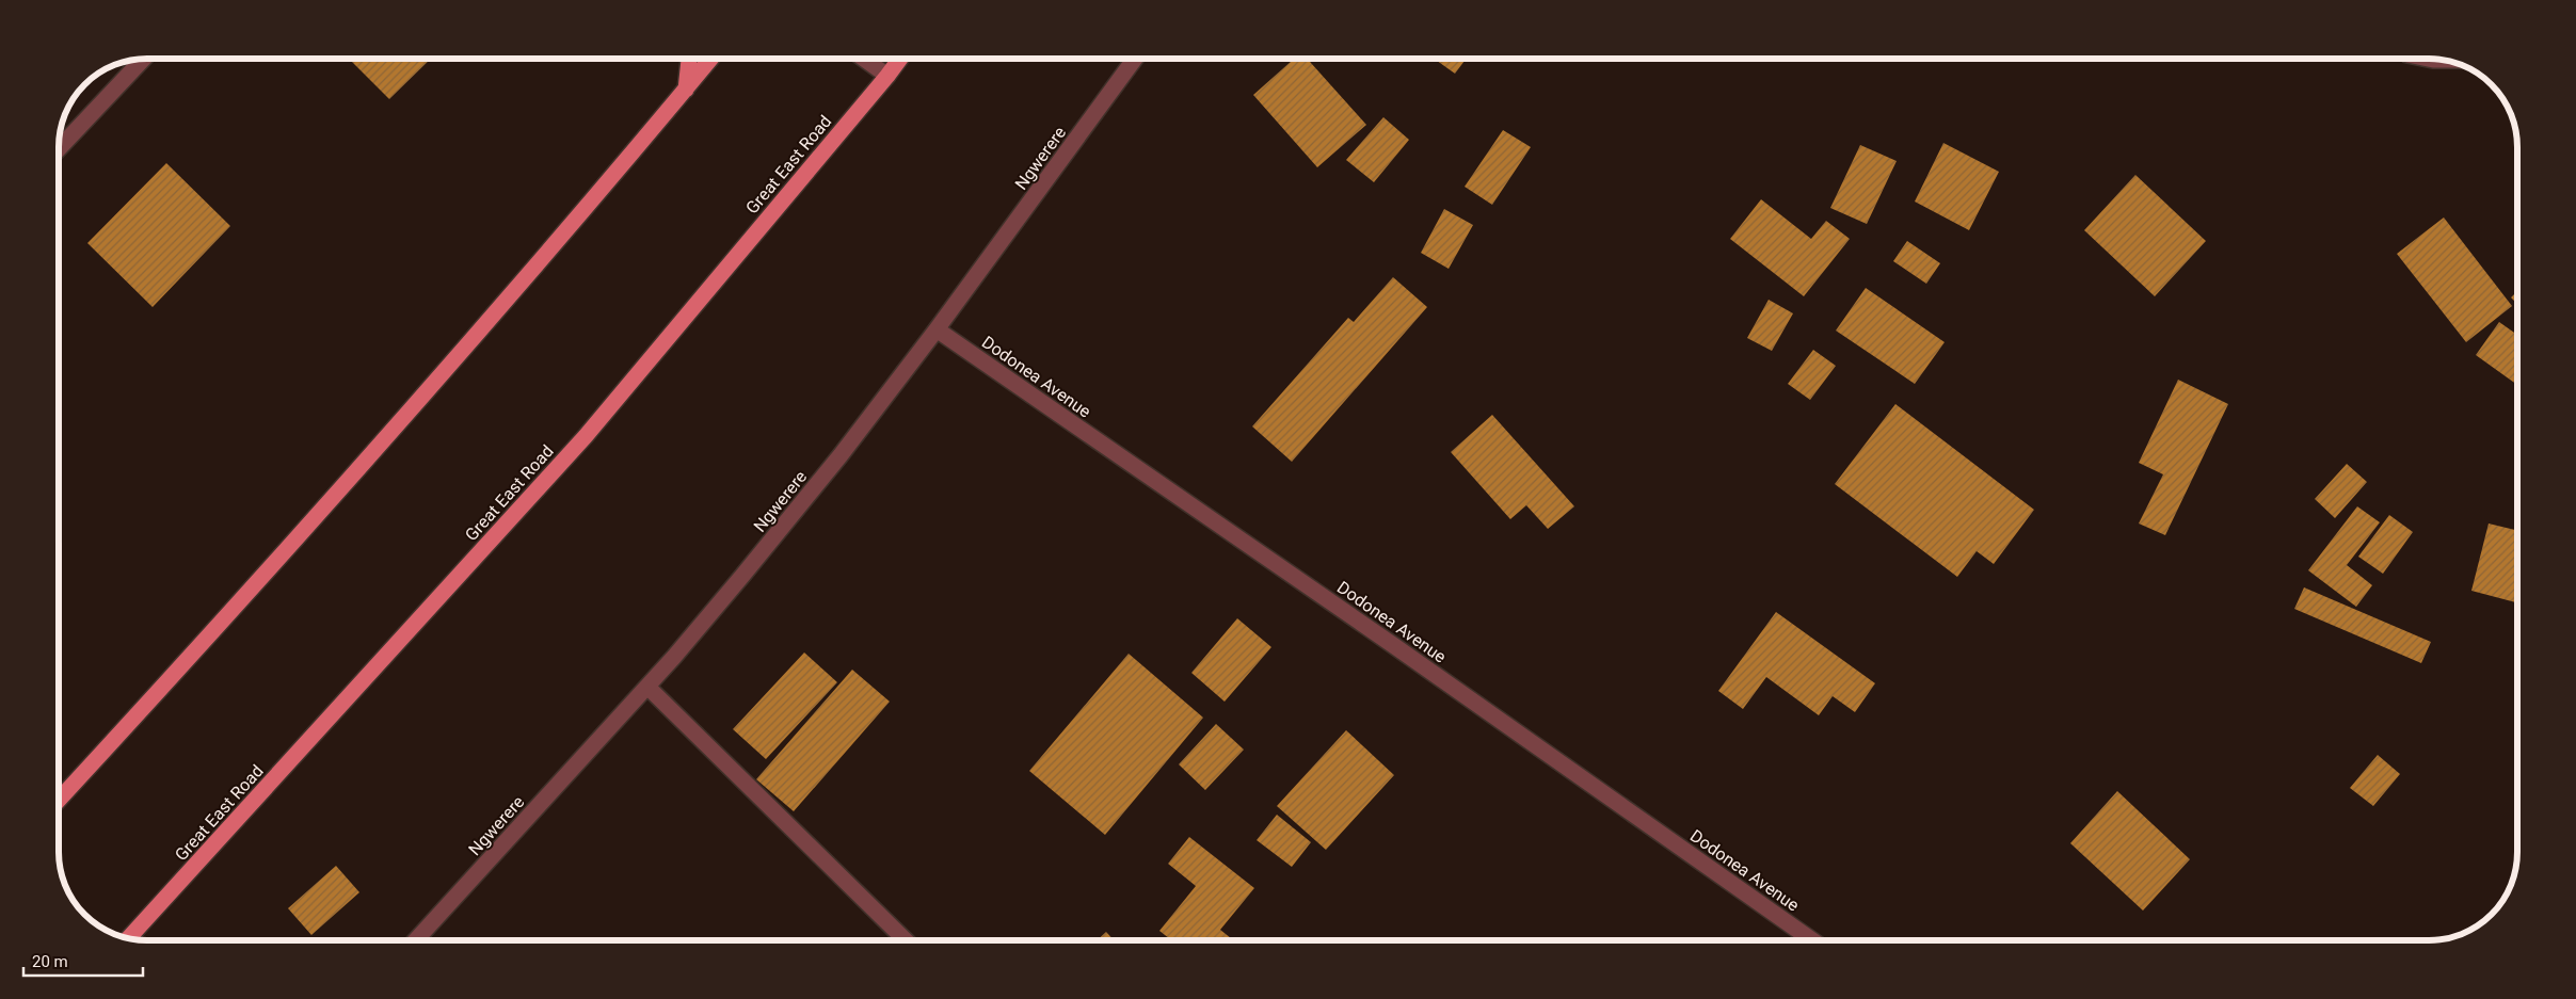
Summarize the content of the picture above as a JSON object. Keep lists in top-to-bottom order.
{
  "streets": {
    "main road": ["Great East Road"],
    "street": ["Ngwerere", "Dodonea Avenue"]
  },
  "crossings": [
    ["Ngwerere", "Dodonea Avenue"]
  ],
  "scale_bar": "20 m"
}
